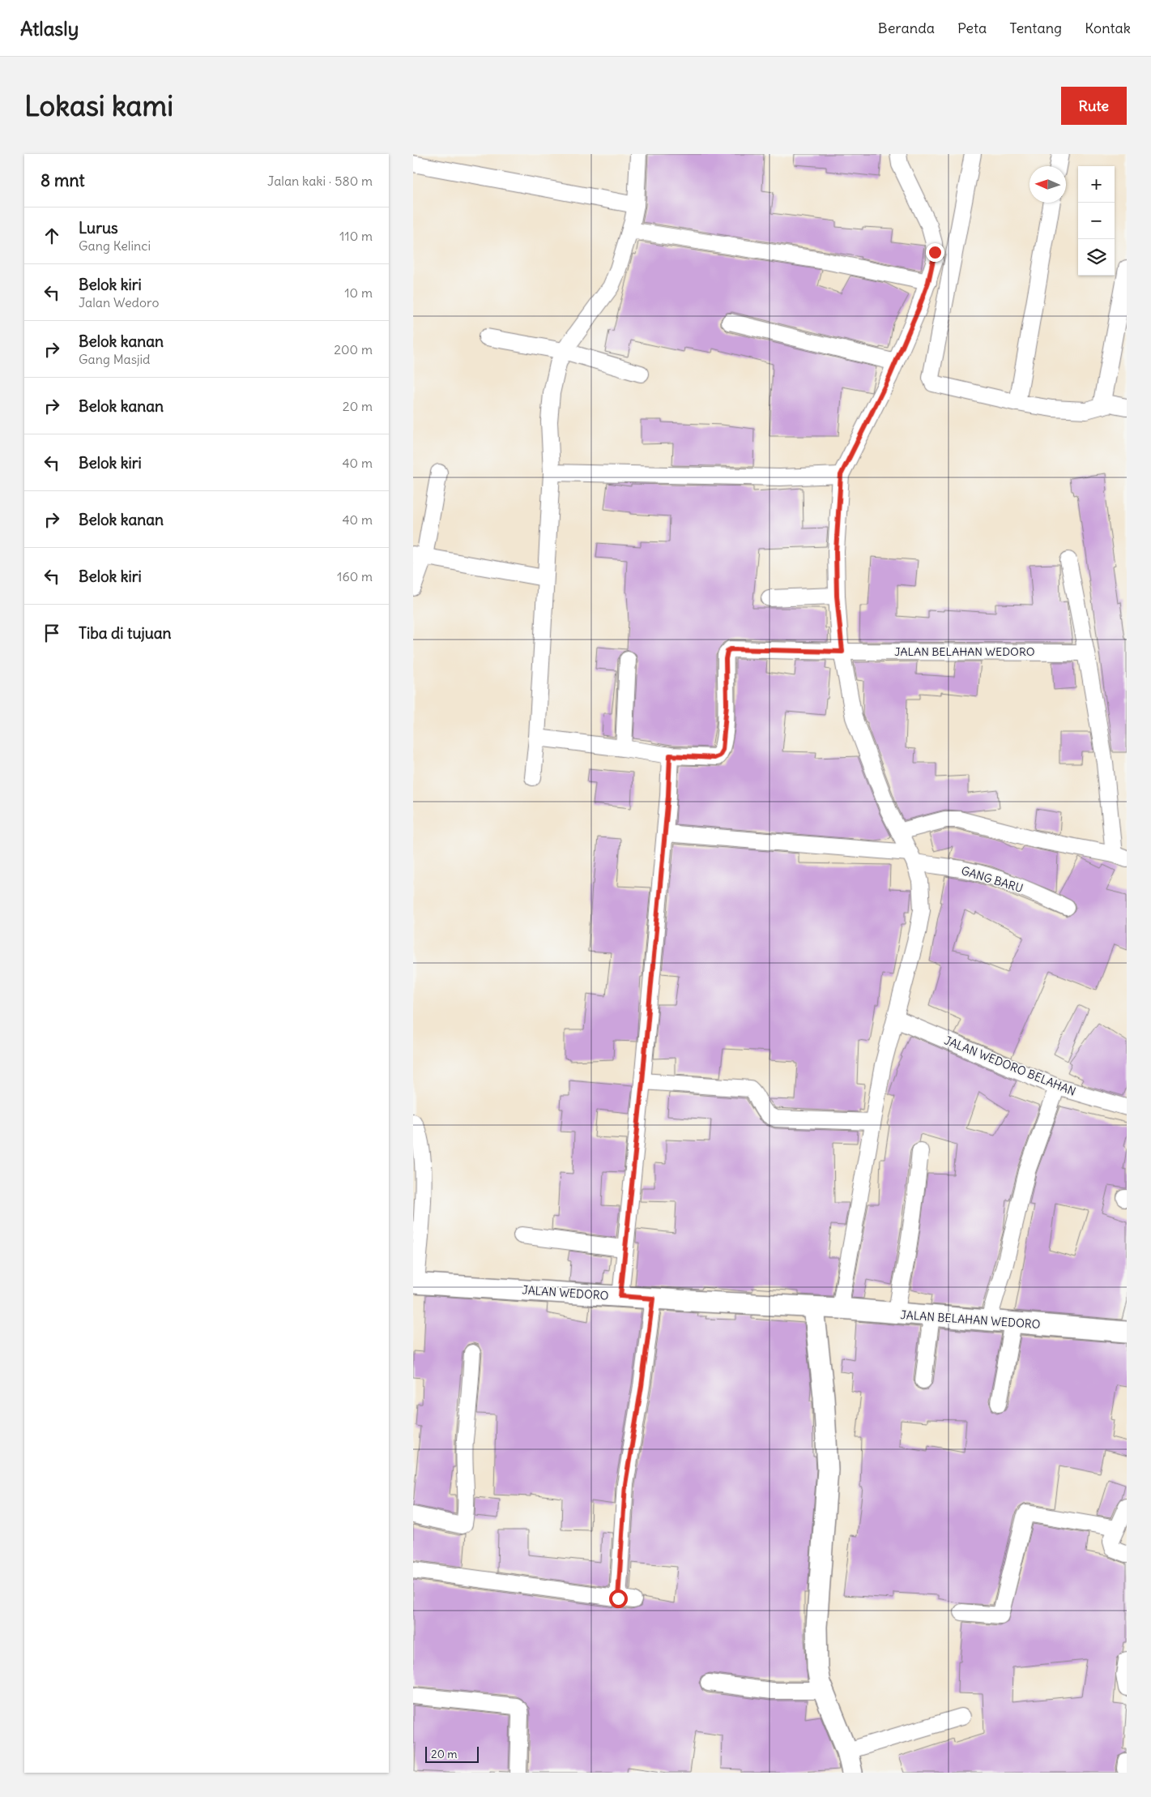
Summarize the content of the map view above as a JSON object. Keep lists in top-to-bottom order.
{
  "streets": {
    "street": [
      "JALAN BELAHAN WEDORO",
      "GANG BARU",
      "JALAN WEDORO BELAHAN",
      "JALAN WEDORO"
    ]
  },
  "crossings": [
    ["JALAN BELAHAN WEDORO", "JALAN WEDORO"]
  ],
  "scale_bar": "20 m",
  "north": "left",
  "page": {
    "header": "Atlasly",
    "nav": [
      "Beranda",
      "Peta",
      "Tentang",
      "Kontak"
    ],
    "buttons": "Rute",
    "title": "Lokasi kami",
    "heading": ["8 mnt", "Jalan kaki · 580 m"],
    "map_buttons": ["+", "−"],
    "list": [
      ["Lurus", "Gang Kelinci", "110 m"],
      ["Belok kiri", "Jalan Wedoro", "10 m"],
      ["Belok kanan", "Gang Masjid", "200 m"],
      ["Belok kanan", "20 m"],
      ["Belok kiri", "40 m"],
      ["Belok kanan", "40 m"],
      ["Belok kiri", "160 m"],
      "Tiba di tujuan"
    ],
    "scale": "20 m"
  }
}
